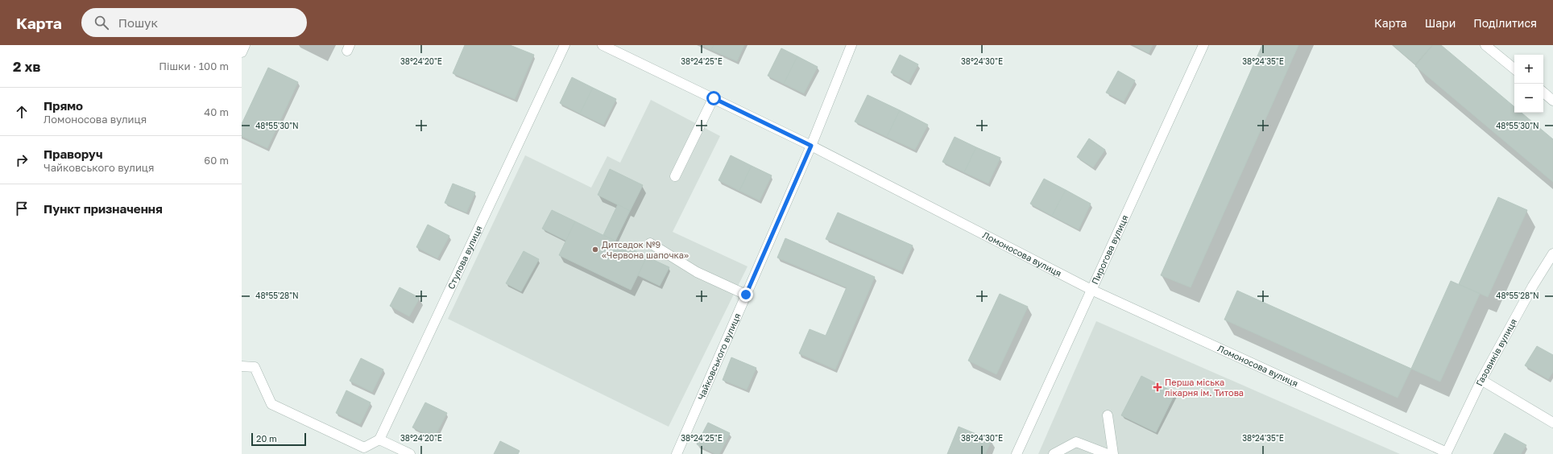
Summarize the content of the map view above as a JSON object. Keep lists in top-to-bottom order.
{
  "streets": {
    "street": [
      "Пирогова вулиця",
      "Ломоносова вулиця",
      "Стулова вулиця",
      "Газовиків вулиця",
      "Чайковського вулиця"
    ]
  },
  "crossings": [
    ["Пирогова вулиця", "Ломоносова вулиця"],
    ["Ломоносова вулиця", "Газовиків вулиця"],
    ["Ломоносова вулиця", "Чайковського вулиця"]
  ],
  "places": {
    "other": ["Дитсадок №9 «Червона шапочка»"],
    "health": ["Перша міська лікарня ім. Титова"]
  },
  "scale_bar": "20 m",
  "page": {
    "header": "Карта",
    "search": "Пошук",
    "nav": ["Карта", "Шари", "Поділитися"],
    "heading": ["2 хв", "Пішки · 100 m"],
    "map_buttons": ["+", "−"],
    "list": [
      ["Прямо", "Ломоносова вулиця", "40 m"],
      ["Праворуч", "Чайковського вулиця", "60 m"],
      "Пункт призначення"
    ],
    "scale": "20 m"
  },
  "coordinates": [
    "38°24'20\"E",
    "38°24'25\"E",
    "38°24'30\"E",
    "38°24'35\"E",
    "48°55'30\"N",
    "48°55'28\"N"
  ]
}
